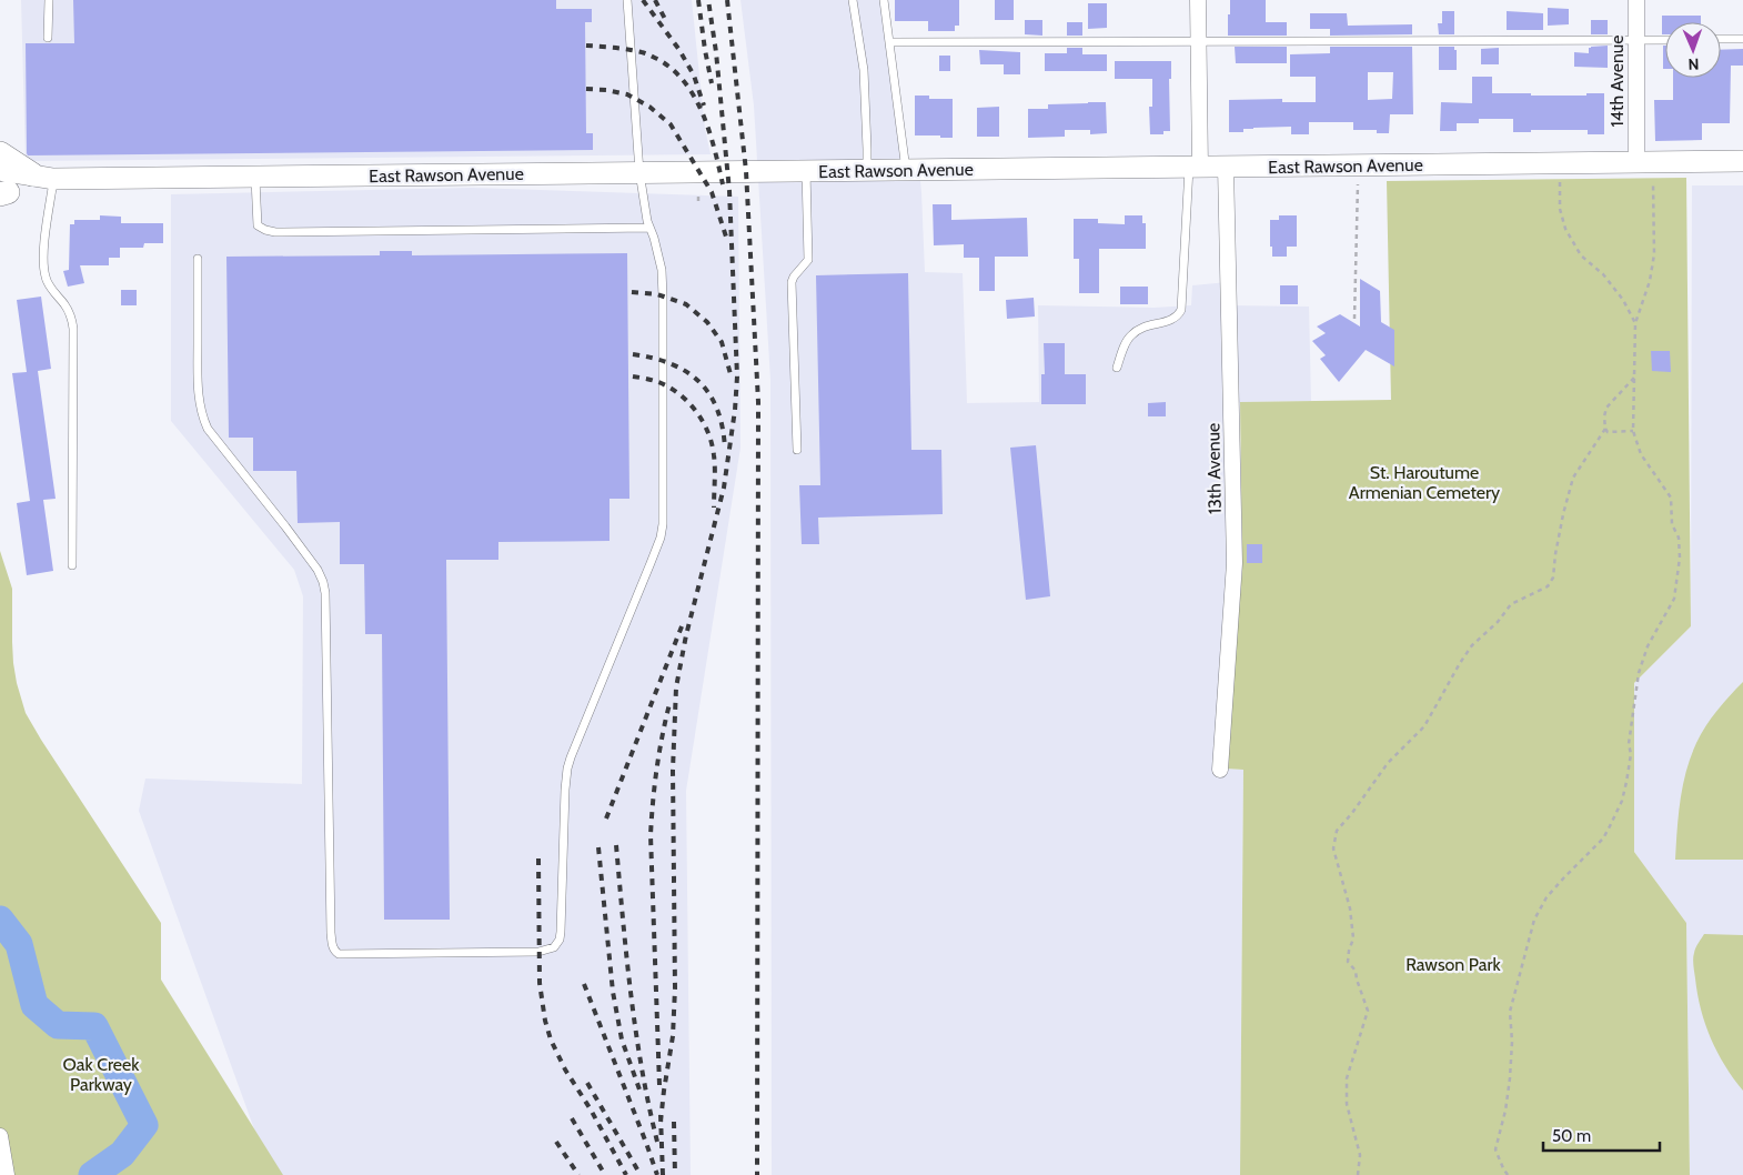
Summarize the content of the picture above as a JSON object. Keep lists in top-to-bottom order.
{
  "streets": {
    "main road": ["East Rawson Avenue"],
    "street": ["14th Avenue", "13th Avenue"]
  },
  "crossings": [
    ["14th Avenue", "East Rawson Avenue"],
    ["East Rawson Avenue", "13th Avenue"]
  ],
  "parks": ["St. Haroutume Armenian Cemetery", "Rawson Park", "Oak Creek Parkway"],
  "scale_bar": "50 m",
  "north": "bottom"
}
